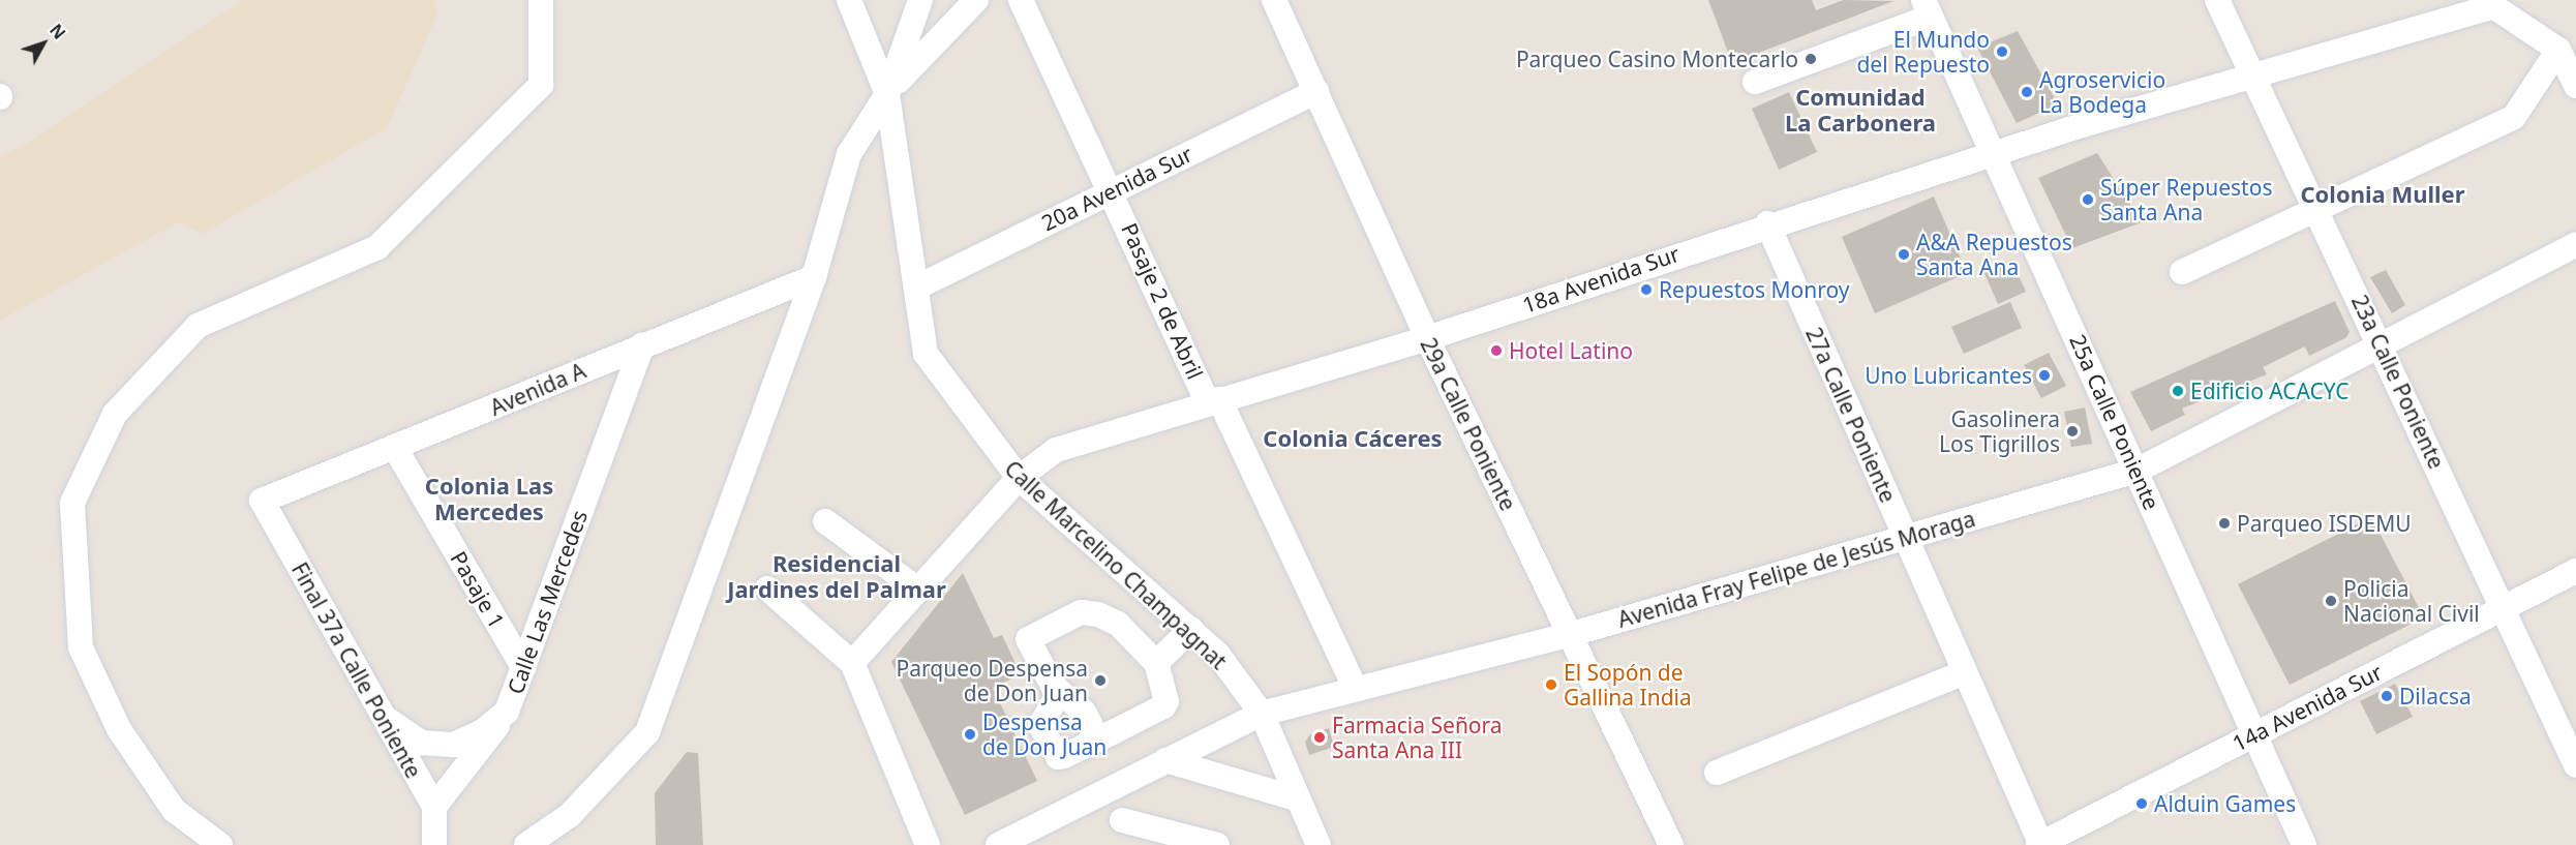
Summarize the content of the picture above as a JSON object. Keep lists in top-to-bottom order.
{
  "streets": {
    "street": [
      "20a Avenida Sur",
      "18a Avenida Sur",
      "Pasaje 2 de Abril",
      "23a Calle Poniente",
      "Avenida A",
      "27a Calle Poniente",
      "25a Calle Poniente",
      "29a Calle Poniente",
      "Calle Marcelino Champagnat",
      "Avenida Fray Felipe de Jesús Moraga",
      "Pasaje 1",
      "Calle Las Mercedes",
      "Final 37a Calle Poniente",
      "14a Avenida Sur"
    ]
  },
  "crossings": [
    ["20a Avenida Sur", "Pasaje 2 de Abril"],
    ["20a Avenida Sur", "29a Calle Poniente"],
    ["20a Avenida Sur", "Calle Marcelino Champagnat"],
    ["18a Avenida Sur", "Pasaje 2 de Abril"],
    ["18a Avenida Sur", "23a Calle Poniente"],
    ["18a Avenida Sur", "27a Calle Poniente"],
    ["18a Avenida Sur", "25a Calle Poniente"],
    ["18a Avenida Sur", "29a Calle Poniente"],
    ["18a Avenida Sur", "Calle Marcelino Champagnat"],
    ["Pasaje 2 de Abril", "Avenida Fray Felipe de Jesús Moraga"],
    ["23a Calle Poniente", "Avenida Fray Felipe de Jesús Moraga"],
    ["23a Calle Poniente", "14a Avenida Sur"],
    ["Avenida A", "Pasaje 1"],
    ["Avenida A", "Calle Las Mercedes"],
    ["Avenida A", "Final 37a Calle Poniente"],
    ["27a Calle Poniente", "Avenida Fray Felipe de Jesús Moraga"],
    ["27a Calle Poniente", "14a Avenida Sur"],
    ["25a Calle Poniente", "Avenida Fray Felipe de Jesús Moraga"],
    ["25a Calle Poniente", "14a Avenida Sur"],
    ["29a Calle Poniente", "Avenida Fray Felipe de Jesús Moraga"],
    ["Calle Marcelino Champagnat", "Avenida Fray Felipe de Jesús Moraga"],
    ["Pasaje 1", "Calle Las Mercedes"],
    ["Calle Las Mercedes", "Final 37a Calle Poniente"]
  ],
  "districts": [
    "Comunidad La Carbonera",
    "Colonia Muller",
    "Colonia Cáceres",
    "Colonia Las Mercedes",
    "Residencial Jardines del Palmar"
  ],
  "places": [
    "El Mundo del Repuesto",
    "Parqueo Casino Montecarlo",
    "Agroservicio La Bodega",
    "Súper Repuestos Santa Ana",
    "A&A Repuestos Santa Ana",
    "Repuestos Monroy",
    "Hotel Latino",
    "Uno Lubricantes",
    "Edificio ACACYC",
    "Gasolinera Los Tigrillos",
    "Parqueo ISDEMU",
    "Policia Nacional Civil",
    "Parqueo Despensa de Don Juan",
    "El Sopón de Gallina India",
    "Dilacsa",
    "Despensa de Don Juan",
    "Farmacia Señora Santa Ana III",
    "Alduin Games"
  ],
  "north": "top right"
}
